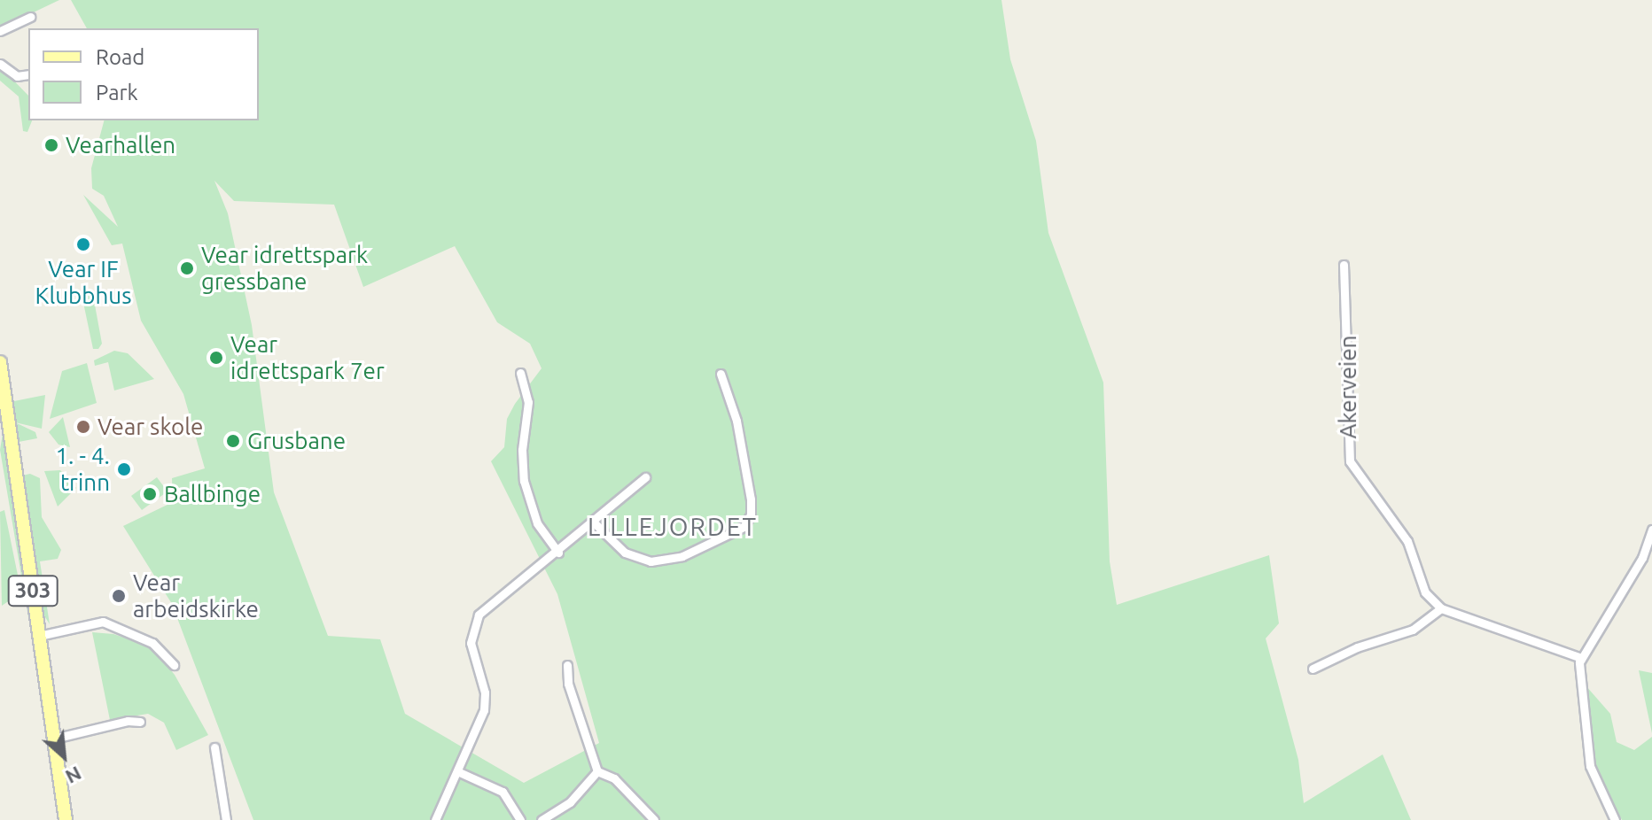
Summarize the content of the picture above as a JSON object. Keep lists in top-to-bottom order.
{
  "streets": {
    "main road": ["303"],
    "street": ["Akerveien"]
  },
  "districts": ["LILLEJORDET"],
  "places": [
    "Vearhallen",
    "Vear IF Klubbhus",
    "Vear idrettspark gressbane",
    "Vear idrettspark 7er",
    "Vear skole",
    "Grusbane",
    "1. - 4. trinn",
    "Ballbinge",
    "Vear arbeidskirke"
  ],
  "legend": ["Road", "Park"],
  "north": "bottom right"
}
